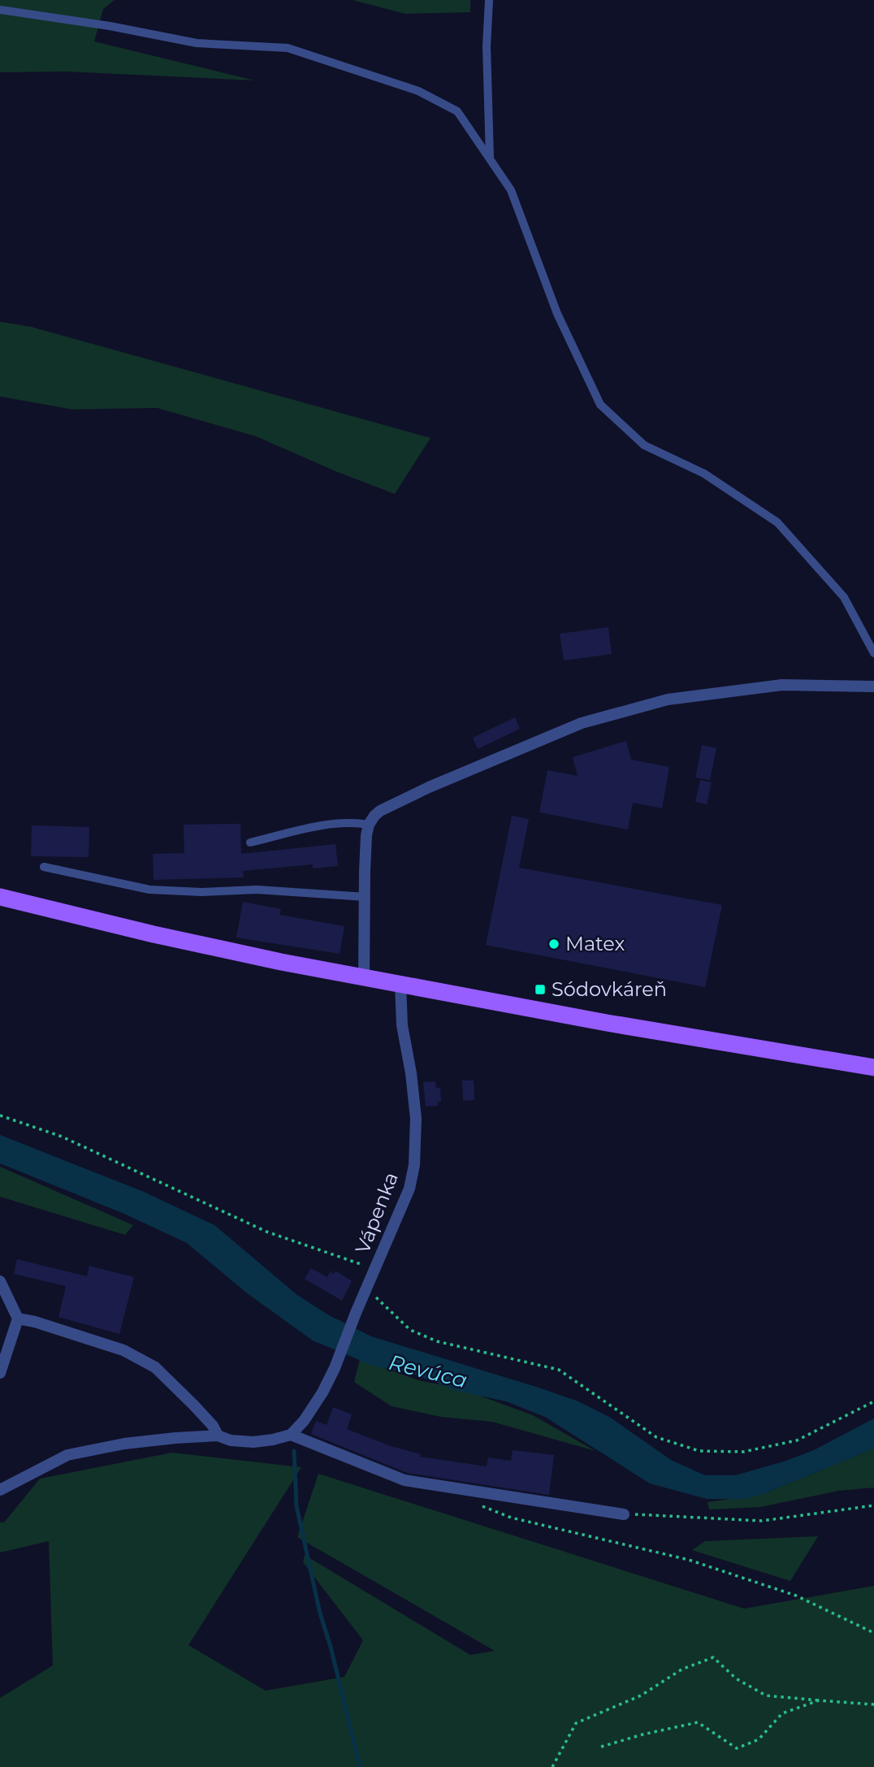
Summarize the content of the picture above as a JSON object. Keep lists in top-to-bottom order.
{
  "streets": {
    "street": ["Vápenka"]
  },
  "water": ["Revúca"],
  "places": {
    "other": ["Matex"],
    "transit": ["Sódovkáreň"]
  }
}
